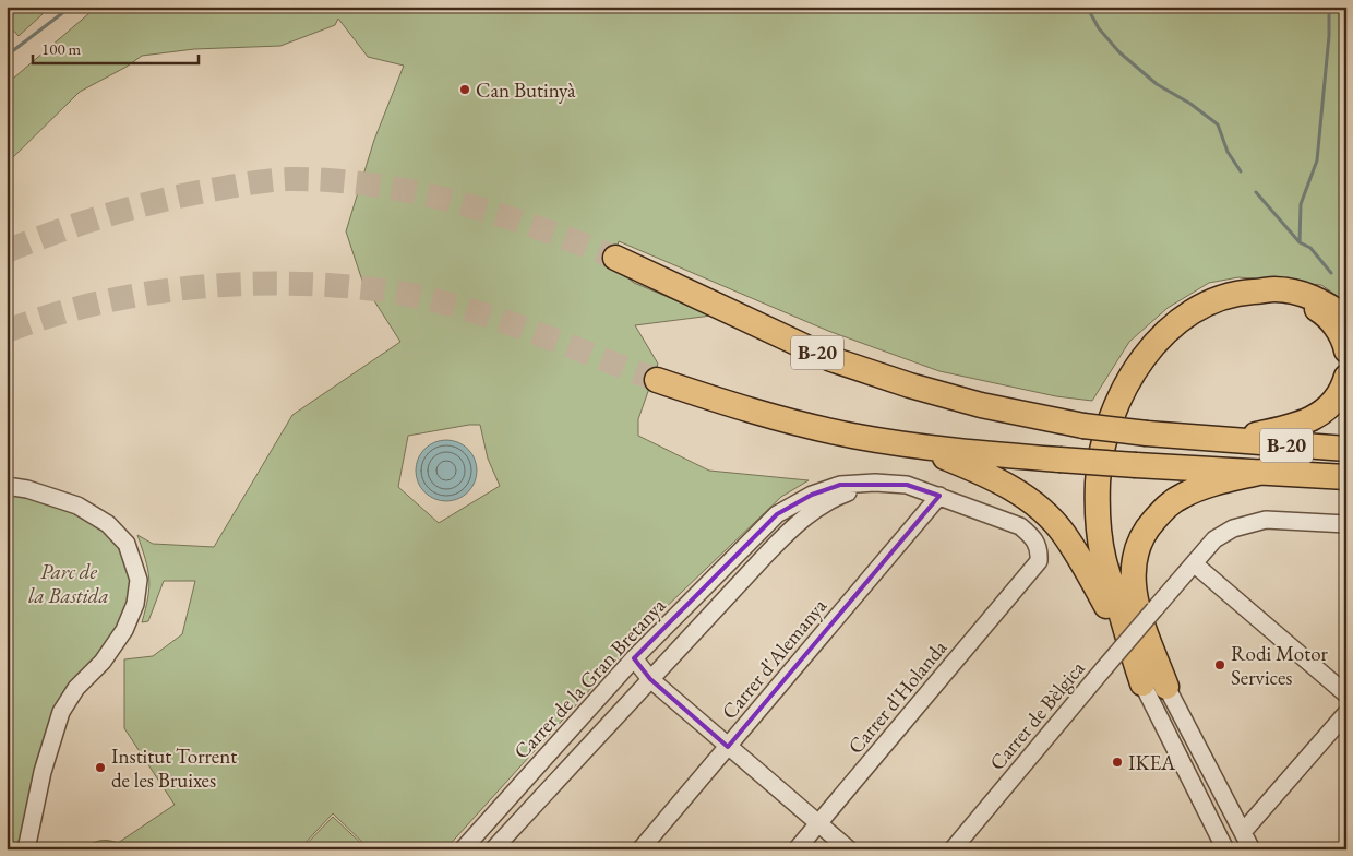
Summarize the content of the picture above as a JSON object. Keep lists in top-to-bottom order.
{
  "streets": {
    "highway": ["B-20"],
    "street": [
      "Carrer d'Alemanya",
      "Carrer de la Gran Bretanya",
      "Carrer d'Holanda",
      "Carrer de Bèlgica"
    ]
  },
  "crossings": [
    ["Carrer d'Alemanya", "Carrer de la Gran Bretanya"],
    ["Carrer de la Gran Bretanya", "Carrer d'Holanda"]
  ],
  "parks": ["Parc de la Bastida"],
  "places": [
    "Can Butinyà",
    "Rodi Motor Services",
    "IKEA",
    "Institut Torrent de les Bruixes"
  ],
  "scale_bar": "100 m"
}
